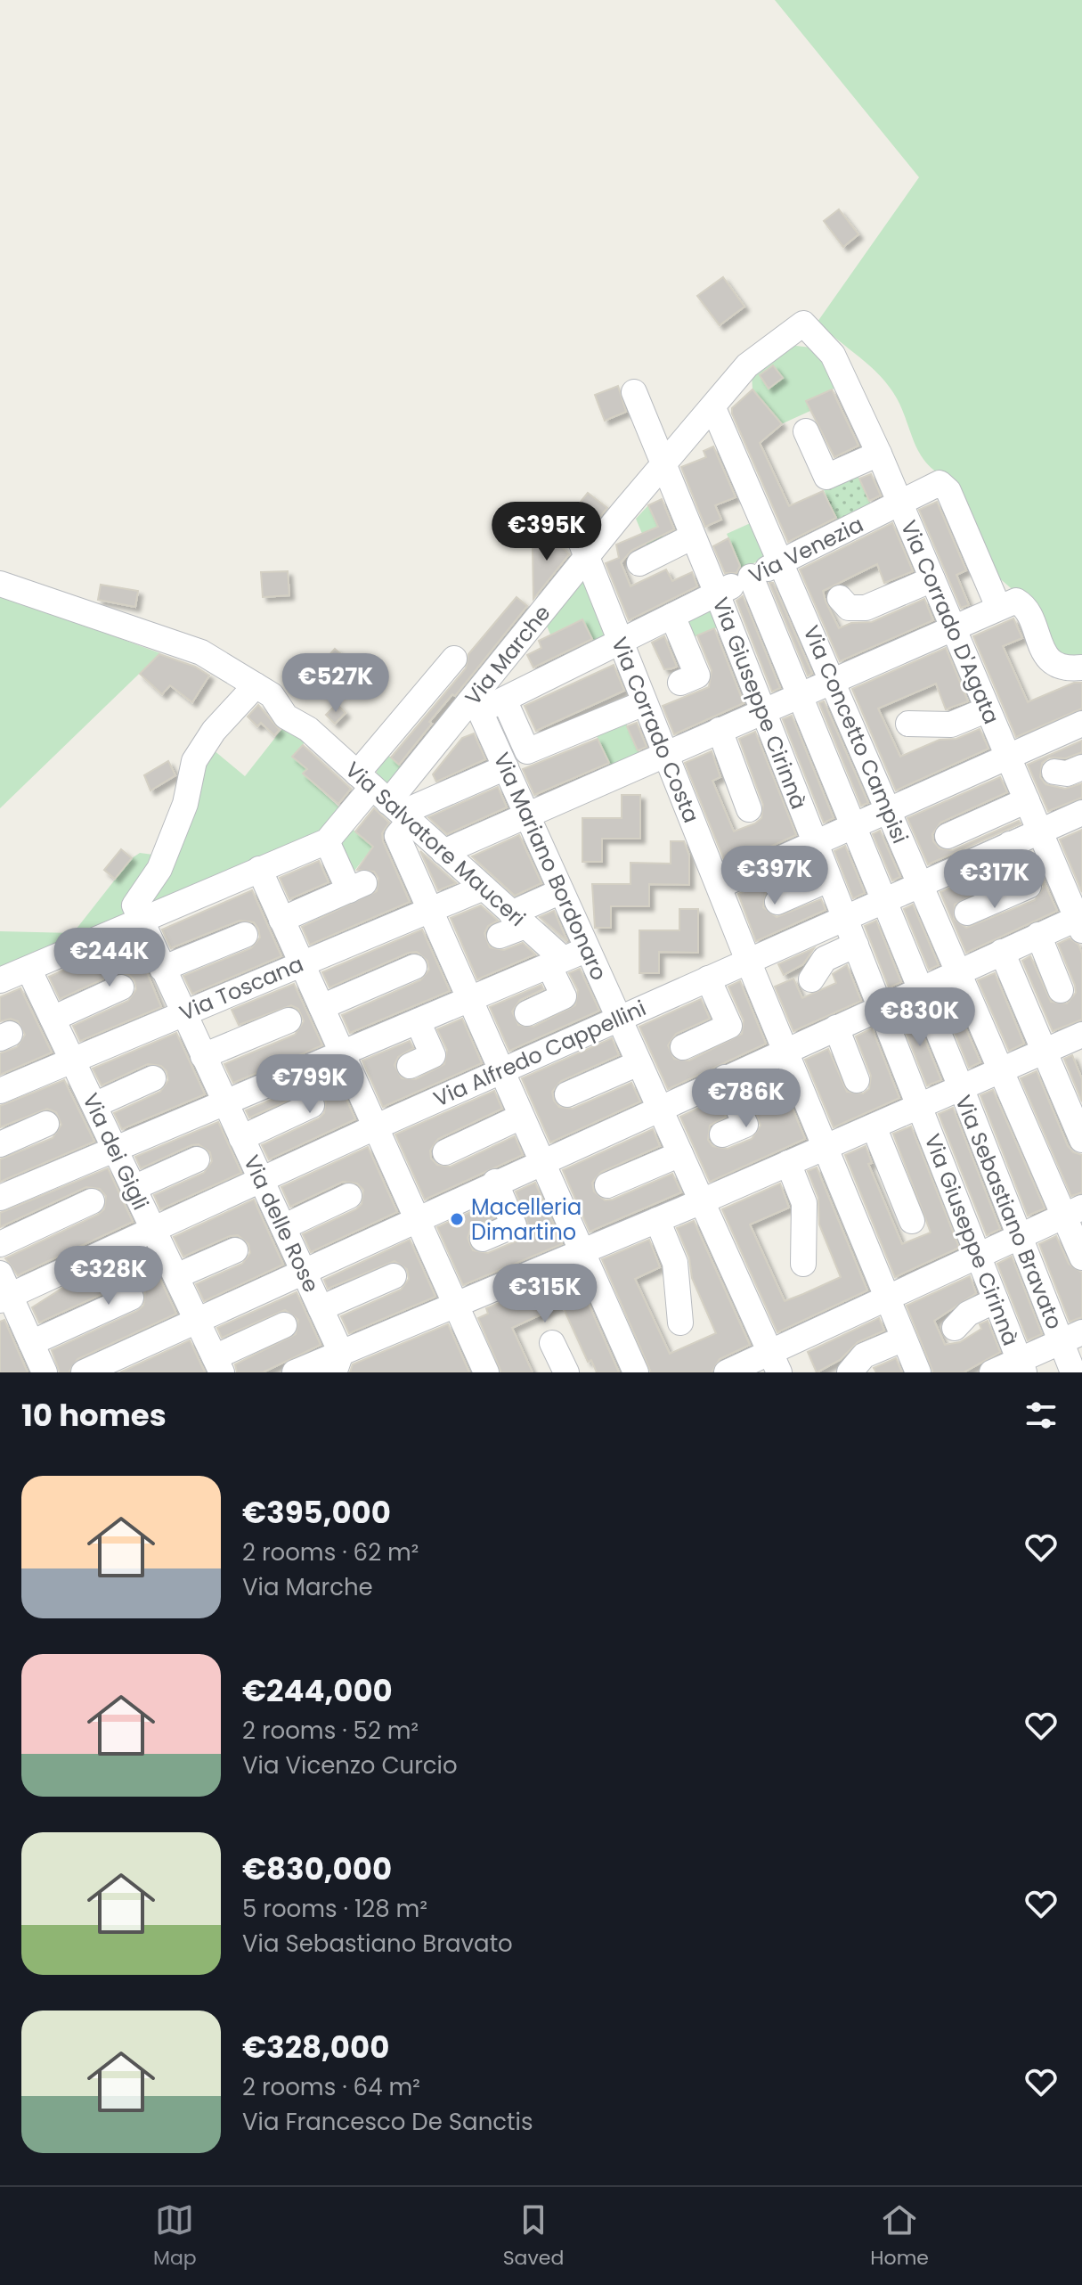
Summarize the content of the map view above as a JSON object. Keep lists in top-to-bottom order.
{
  "streets": {
    "street": [
      "Via Venezia",
      "Via Corrado D'Agata",
      "Via Marche",
      "Via Giuseppe Cirinnà",
      "Via Corrado Costa",
      "Via Concetto Campisi",
      "Via Salvatore Mauceri",
      "Via Mariano Bordonaro",
      "Via Toscana",
      "Via Alfredo Cappellini",
      "Via dei Gigli",
      "Via Sebastiano Bravato",
      "Via delle Rose"
    ]
  },
  "crossings": [
    ["Via Venezia", "Via Corrado D'Agata"],
    ["Via Venezia", "Via Marche"],
    ["Via Venezia", "Via Giuseppe Cirinnà"],
    ["Via Venezia", "Via Corrado Costa"],
    ["Via Venezia", "Via Concetto Campisi"],
    ["Via Venezia", "Via Mariano Bordonaro"],
    ["Via Venezia", "Via Sebastiano Bravato"],
    ["Via Corrado D'Agata", "Via Marche"],
    ["Via Corrado D'Agata", "Via Alfredo Cappellini"],
    ["Via Marche", "Via Giuseppe Cirinnà"],
    ["Via Marche", "Via Corrado Costa"],
    ["Via Marche", "Via Concetto Campisi"],
    ["Via Marche", "Via Salvatore Mauceri"],
    ["Via Marche", "Via Mariano Bordonaro"],
    ["Via Giuseppe Cirinnà", "Via Alfredo Cappellini"],
    ["Via Corrado Costa", "Via Alfredo Cappellini"],
    ["Via Concetto Campisi", "Via Alfredo Cappellini"],
    ["Via Salvatore Mauceri", "Via Toscana"],
    ["Via Mariano Bordonaro", "Via Alfredo Cappellini"],
    ["Via Toscana", "Via dei Gigli"],
    ["Via Toscana", "Via delle Rose"],
    ["Via Alfredo Cappellini", "Via dei Gigli"],
    ["Via Alfredo Cappellini", "Via Sebastiano Bravato"],
    ["Via Alfredo Cappellini", "Via delle Rose"]
  ],
  "places": ["Macelleria Dimartino"],
  "page": {
    "price": [
      "€395K",
      "€527K",
      "€397K",
      "€317K",
      "€244K",
      "€830K",
      "€799K",
      "€786K",
      "€328K",
      "€315K"
    ],
    "heading": "10 homes",
    "list": [
      {
        "name": "€395,000",
        "note": "2 rooms · 62 m² · Via Marche"
      },
      {
        "name": "€244,000",
        "note": "2 rooms · 52 m² · Via Vicenzo Curcio"
      },
      {
        "name": "€830,000",
        "note": "5 rooms · 128 m² · Via Sebastiano Bravato"
      },
      {
        "name": "€328,000",
        "note": "2 rooms · 64 m² · Via Francesco De Sanctis"
      }
    ],
    "tabs": ["Map", "Saved", "Home"]
  }
}
